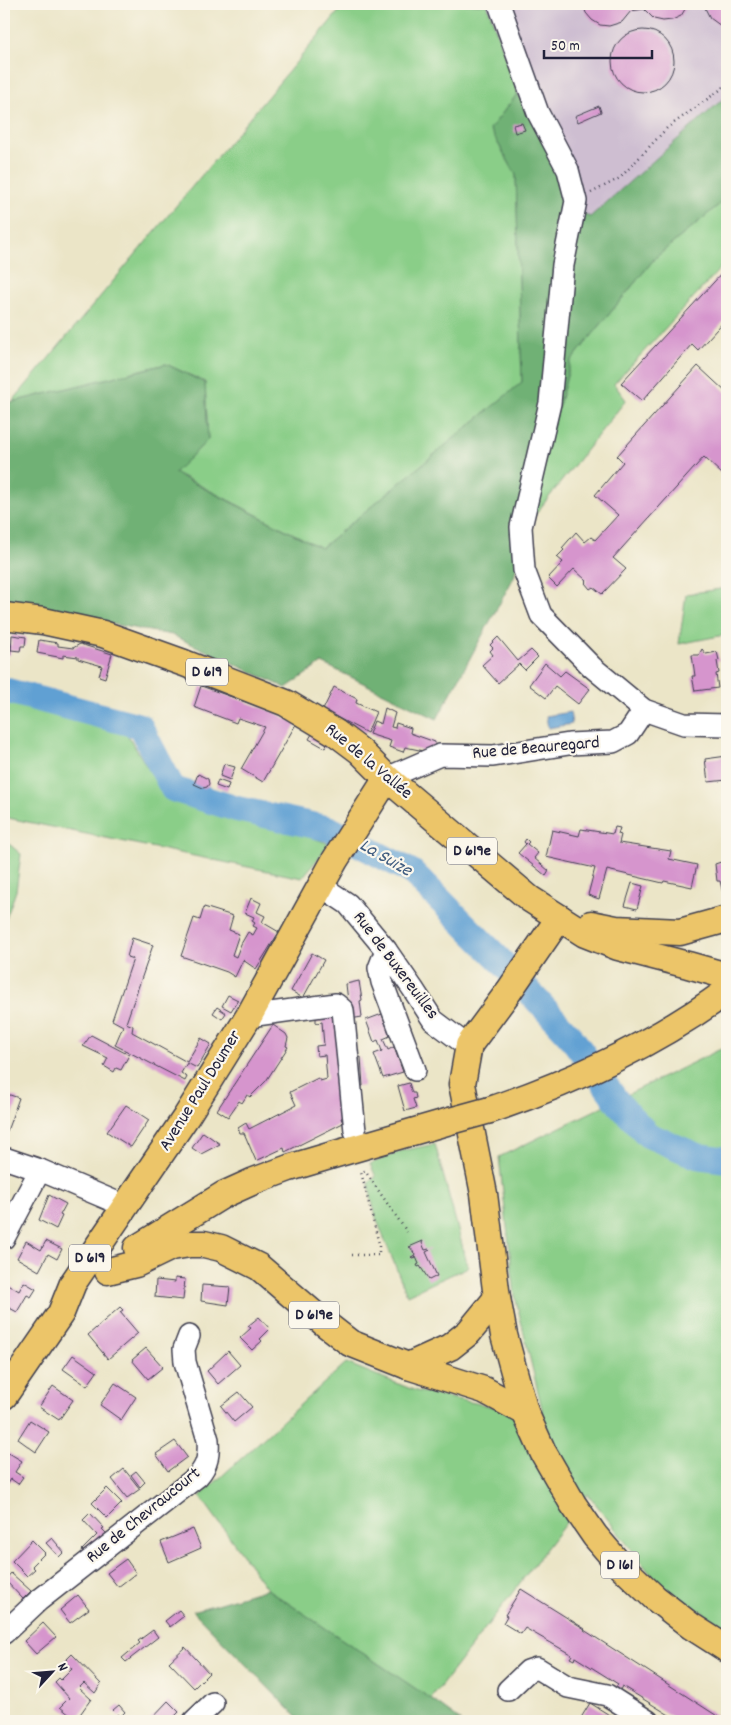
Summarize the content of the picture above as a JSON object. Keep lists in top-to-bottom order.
{
  "streets": {
    "main road": [
      "D 619",
      "Rue de la Vallée",
      "D 619e",
      "Avenue Paul Doumer",
      "D 161"
    ],
    "street": ["Rue de Beauregard", "Rue de Buxereuilles", "Rue de Chevraucourt"]
  },
  "crossings": [
    ["Rue de Beauregard", "Rue de la Vallée"],
    ["Rue de Beauregard", "Avenue Paul Doumer"],
    ["Rue de la Vallée", "Avenue Paul Doumer"],
    ["D 619e", "D 161"],
    ["Rue de Buxereuilles", "Avenue Paul Doumer"]
  ],
  "water": ["La Suize"],
  "scale_bar": "50 m",
  "north": "top right"
}
